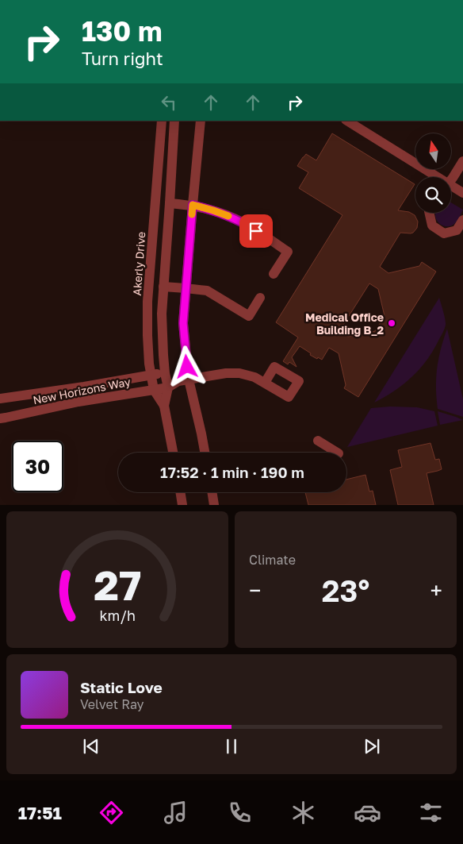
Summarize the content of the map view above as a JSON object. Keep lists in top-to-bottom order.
{
  "streets": {
    "street": ["Akerly Drive", "New Horizons Way"]
  },
  "crossings": [
    ["Akerly Drive", "New Horizons Way"]
  ],
  "places": ["Medical Office Building B_2"],
  "north": "top",
  "page": {
    "turn": ["130 m", "Turn right"],
    "limit": "30",
    "trip": "17:52 · 1 min · 190 m",
    "tile": "Climate",
    "heat": ["−", "23°", "+"],
    "song": ["Static Love", "Velvet Ray"],
    "tabs": "17:51",
    "gauge": ["27", "km/h"]
  }
}
